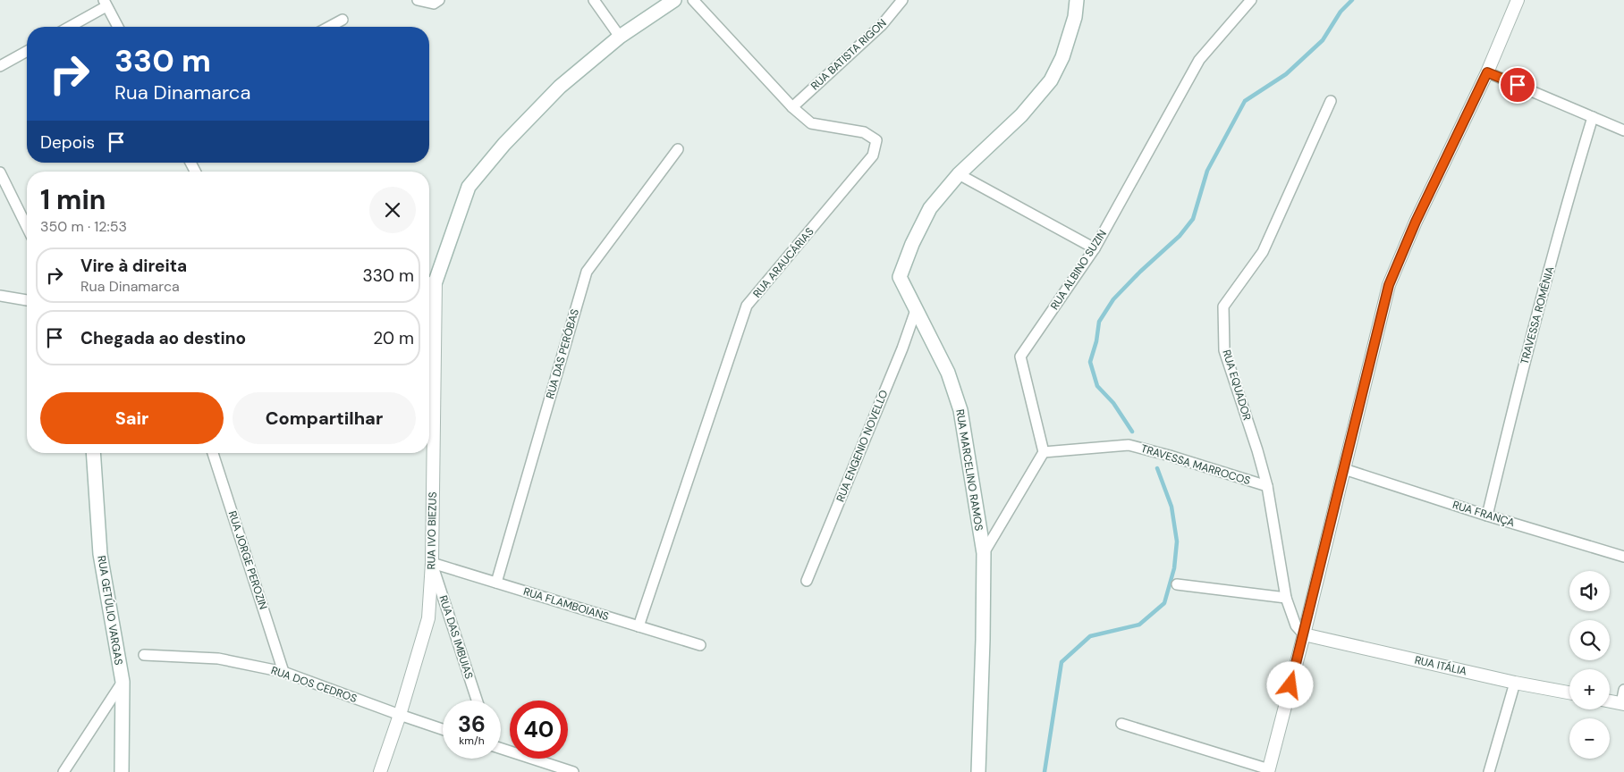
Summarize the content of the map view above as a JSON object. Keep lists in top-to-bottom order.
{
  "streets": {
    "main road": ["RUA MARCELINO RAMOS", "RUA GETÚLIO VARGAS"],
    "street": [
      "RUA BATISTA RIGON",
      "RUA ARAUCÁRIAS",
      "RUA ALBINO SUZIN",
      "TRAVESSA ROMÊNIA",
      "RUA DAS PERÓBAS",
      "RUA EQUADOR",
      "RUA ENGENIO NOVELLO",
      "TRAVESSA MARROCOS",
      "RUA FRANÇA",
      "RUA IVO BIEZUS",
      "RUA JORGE PEROZIN",
      "RUA FLAMBOIANS",
      "RUA DAS IMBUIAS",
      "RUA ITÁLIA",
      "RUA DOS CEDROS"
    ]
  },
  "crossings": [
    ["RUA BATISTA RIGON", "RUA ARAUCÁRIAS"],
    ["RUA ARAUCÁRIAS", "RUA FLAMBOIANS"],
    ["RUA ALBINO SUZIN", "TRAVESSA MARROCOS"],
    ["TRAVESSA ROMÊNIA", "RUA FRANÇA"],
    ["RUA DAS PERÓBAS", "RUA FLAMBOIANS"],
    ["RUA EQUADOR", "TRAVESSA MARROCOS"],
    ["RUA EQUADOR", "RUA ITÁLIA"],
    ["RUA ENGENIO NOVELLO", "RUA MARCELINO RAMOS"],
    ["RUA IVO BIEZUS", "RUA FLAMBOIANS"],
    ["RUA IVO BIEZUS", "RUA DAS IMBUIAS"],
    ["RUA IVO BIEZUS", "RUA DOS CEDROS"],
    ["RUA JORGE PEROZIN", "RUA DOS CEDROS"],
    ["RUA FLAMBOIANS", "RUA DAS IMBUIAS"]
  ],
  "page": {
    "turn": ["330 m", "Rua Dinamarca"],
    "then": "Depois",
    "heading": ["1 min", "350 m · 12:53"],
    "list": [
      {
        "name": "Vire à direita",
        "note": "Rua Dinamarca",
        "value": "330 m"
      },
      {
        "name": "Chegada ao destino",
        "value": "20 m"
      }
    ],
    "buttons": ["Sair", "Compartilhar"],
    "map_buttons": ["+", "−"],
    "speed": "36 km/h",
    "limit": "40"
  }
}
